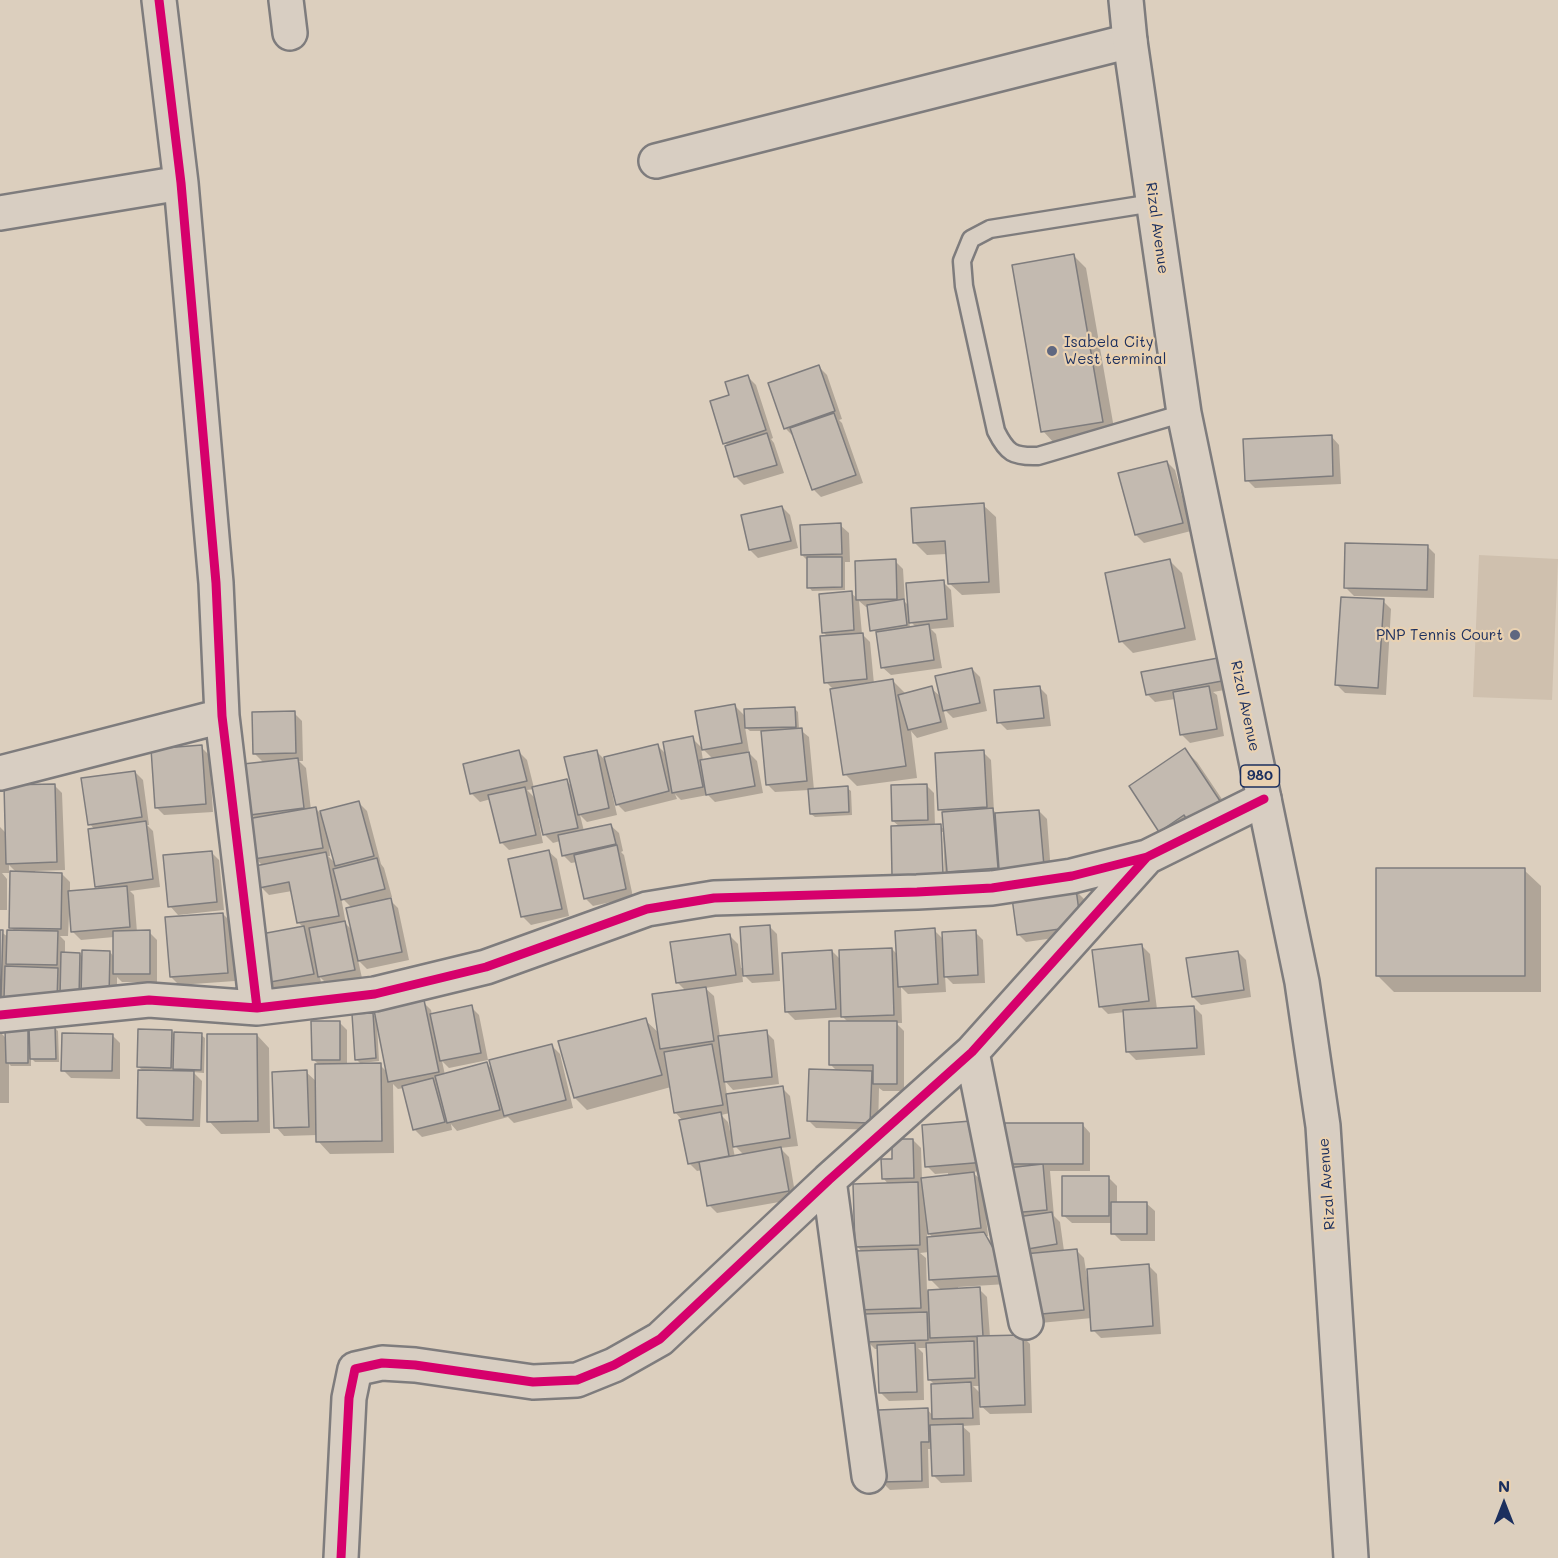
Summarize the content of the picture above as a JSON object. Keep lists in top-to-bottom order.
{
  "streets": {
    "street": ["Rizal Avenue", "980"]
  },
  "places": ["Isabela City West terminal", "PNP Tennis Court"],
  "north": "top"
}
